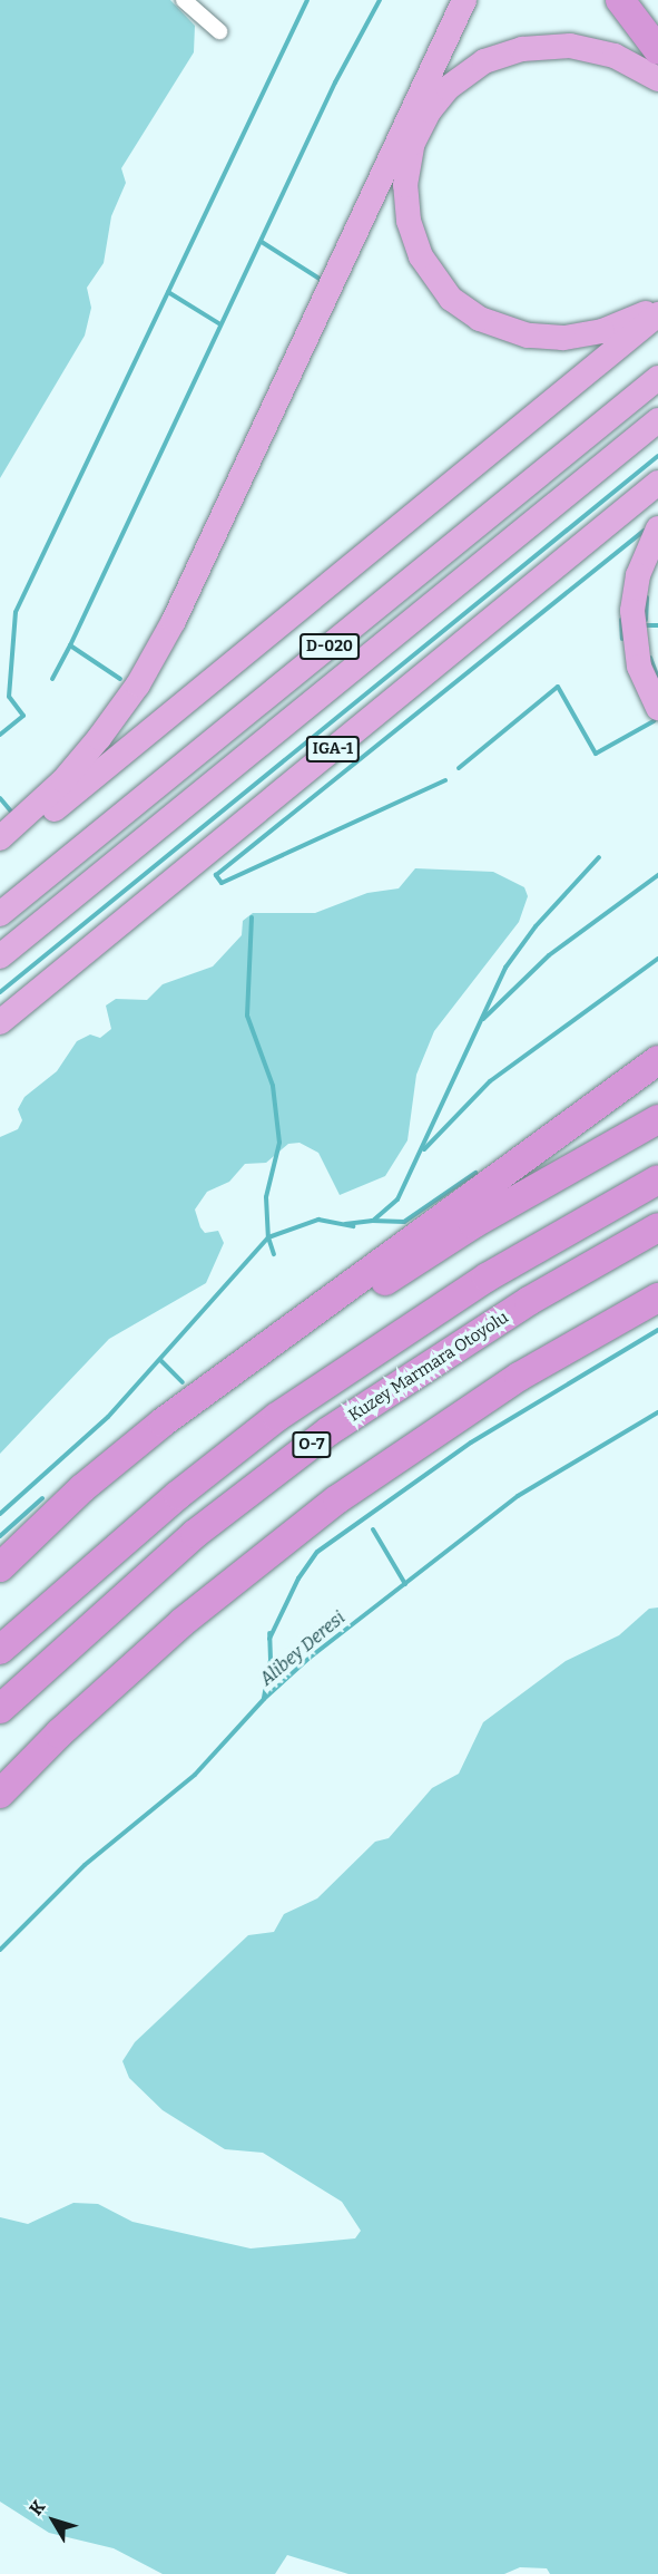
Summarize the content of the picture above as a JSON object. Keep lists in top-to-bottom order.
{
  "streets": {
    "highway": [
      "D-020",
      "IGA-1",
      "Kuzey Marmara Otoyolu",
      "O-7"
    ]
  },
  "water": ["Alibey Deresi"],
  "north": "top left"
}
